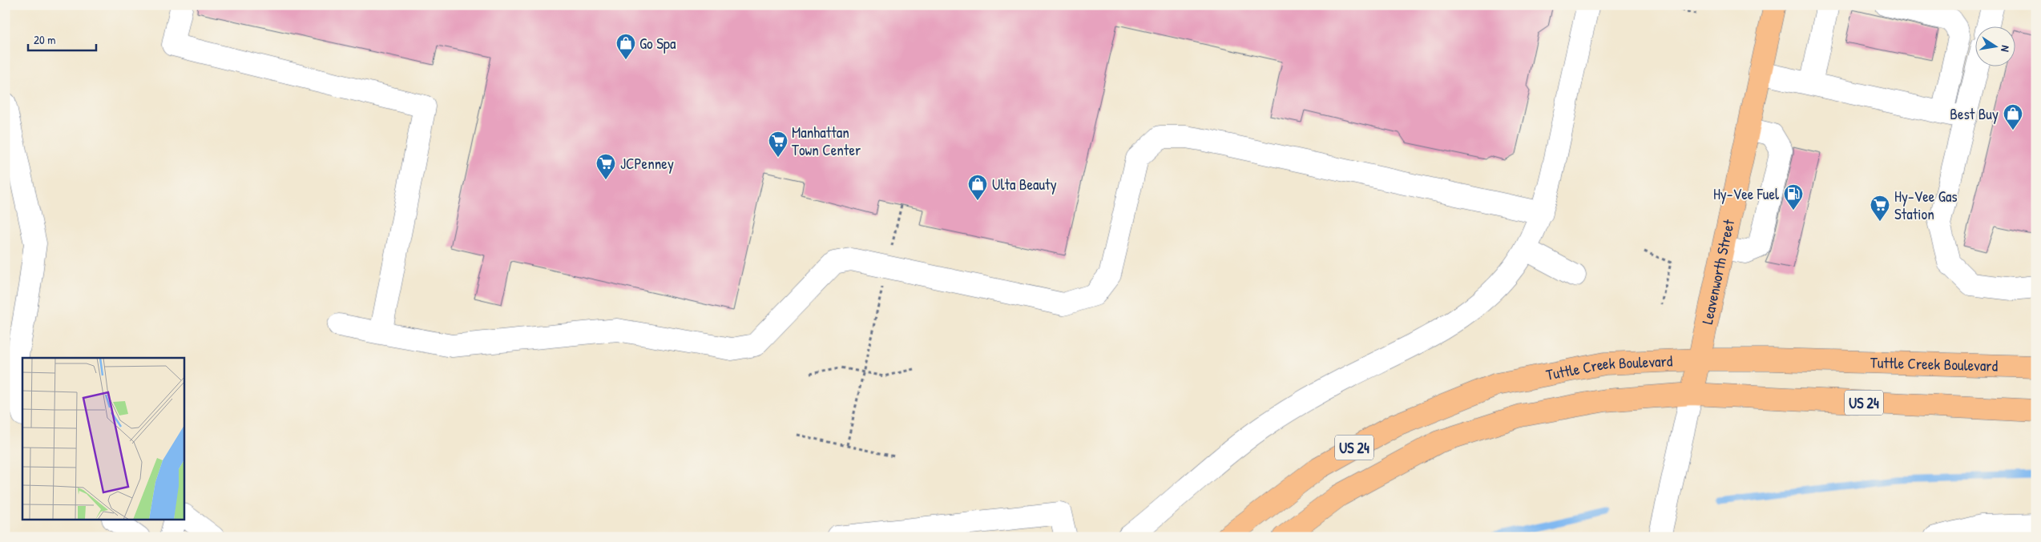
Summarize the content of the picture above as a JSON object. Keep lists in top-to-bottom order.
{
  "streets": {
    "main road": ["Leavenworth Street", "Tuttle Creek Boulevard", "US 24"]
  },
  "crossings": [
    ["Leavenworth Street", "Tuttle Creek Boulevard"],
    ["Leavenworth Street", "US 24"]
  ],
  "places": {
    "shop": ["Go Spa", "Best Buy", "Ulta Beauty"],
    "supermarket": ["Manhattan Town Center", "JCPenney", "Hy-Vee Gas Station"],
    "fuel station": ["Hy-Vee Fuel"]
  },
  "scale_bar": "20 m",
  "north": "right"
}
